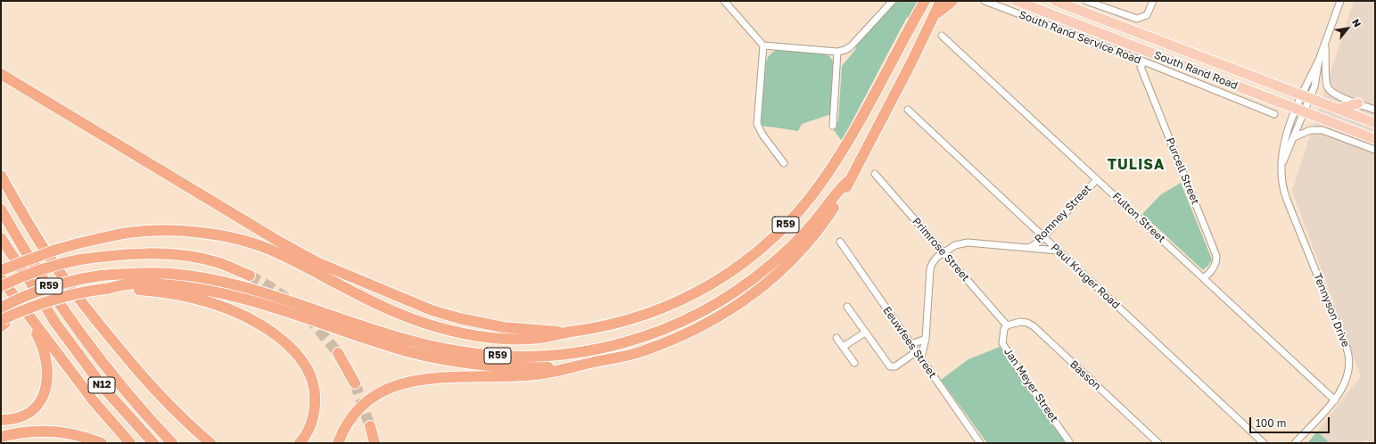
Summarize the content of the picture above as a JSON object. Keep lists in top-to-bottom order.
{
  "streets": {
    "highway": ["R59", "N12"],
    "main road": ["South Rand Road"],
    "street": [
      "South Rand Service Road",
      "Purcell Street",
      "Romney Street",
      "Fulton Street",
      "Primrose Street",
      "Paul Kruger Road",
      "Tennyson Drive",
      "Eeuwfees Street",
      "Basson",
      "Jan Meyer Street"
    ]
  },
  "crossings": [
    ["South Rand Service Road", "Purcell Street"],
    ["South Rand Road", "Tennyson Drive"],
    ["Purcell Street", "Fulton Street"],
    ["Romney Street", "Fulton Street"],
    ["Romney Street", "Paul Kruger Road"],
    ["Fulton Street", "Tennyson Drive"],
    ["Primrose Street", "Basson"],
    ["Primrose Street", "Jan Meyer Street"],
    ["Basson", "Jan Meyer Street"]
  ],
  "districts": ["TULISA"],
  "scale_bar": "100 m",
  "north": "top right"
}
